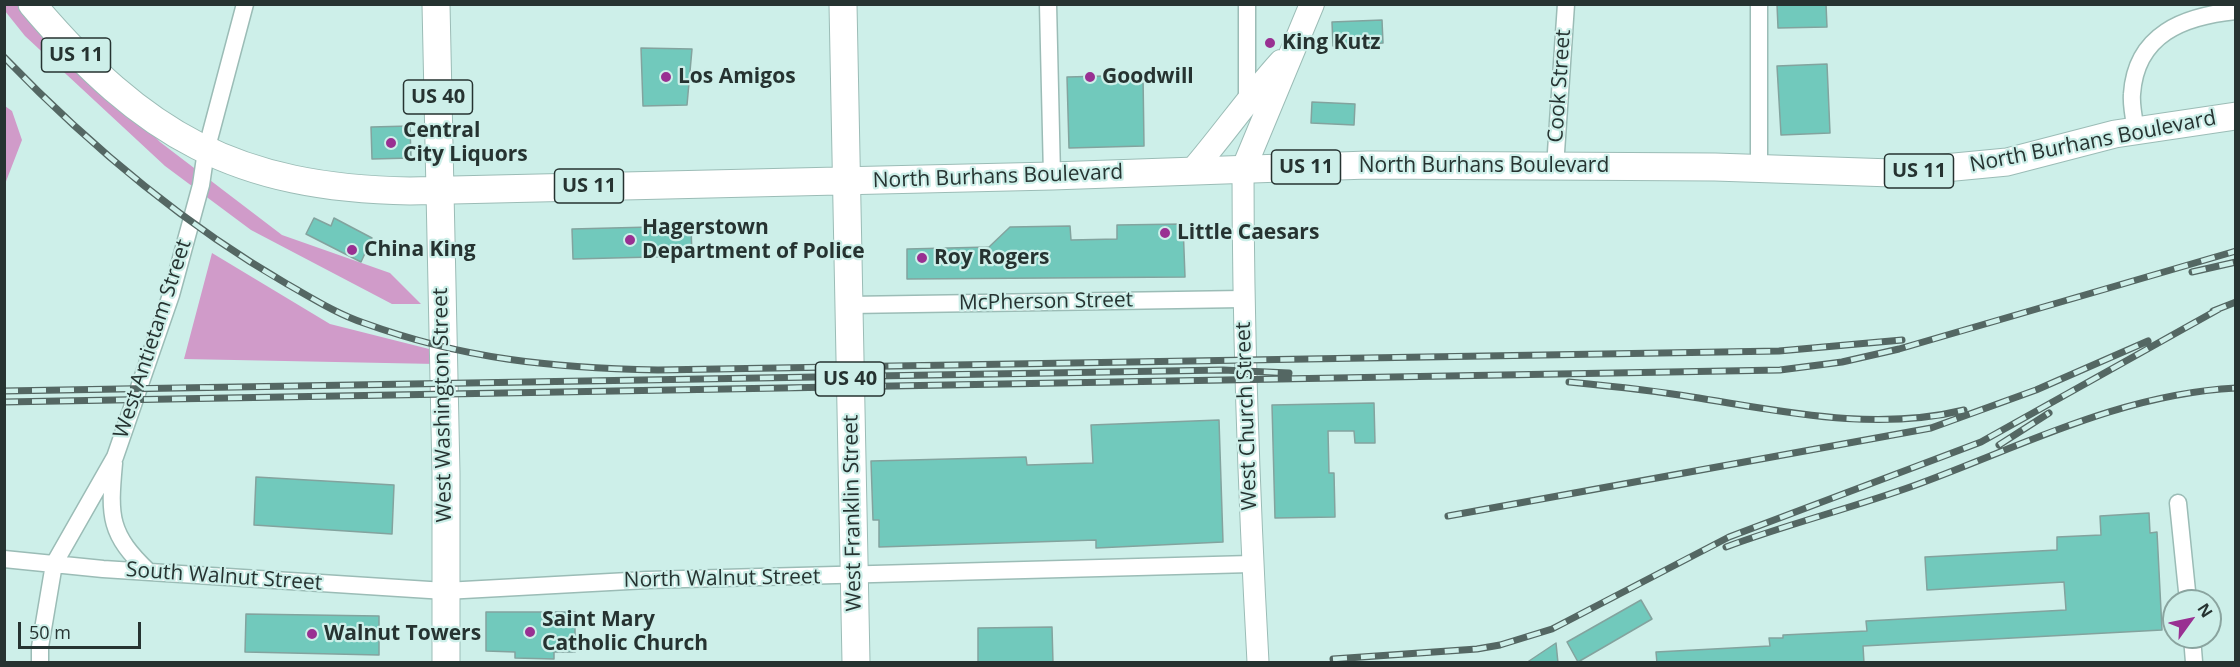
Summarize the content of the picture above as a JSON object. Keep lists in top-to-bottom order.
{
  "streets": {
    "main road": [
      "US 11",
      "US 40",
      "North Burhans Boulevard",
      "West Washington Street",
      "West Franklin Street"
    ],
    "street": [
      "Cook Street",
      "McPherson Street",
      "West Antietam Street",
      "West Church Street",
      "South Walnut Street",
      "North Walnut Street"
    ]
  },
  "crossings": [
    ["US 11", "North Burhans Boulevard"],
    ["US 11", "West Antietam Street"],
    ["US 11", "West Washington Street"],
    ["Cook Street", "North Burhans Boulevard"],
    ["North Burhans Boulevard", "West Washington Street"],
    ["North Burhans Boulevard", "West Church Street"],
    ["North Burhans Boulevard", "West Franklin Street"],
    ["McPherson Street", "West Church Street"],
    ["McPherson Street", "West Franklin Street"],
    ["West Antietam Street", "South Walnut Street"],
    ["West Washington Street", "South Walnut Street"],
    ["West Washington Street", "North Walnut Street"],
    ["West Church Street", "North Walnut Street"],
    ["West Franklin Street", "North Walnut Street"],
    ["South Walnut Street", "North Walnut Street"]
  ],
  "places": [
    "King Kutz",
    "Los Amigos",
    "Goodwill",
    "Central City Liquors",
    "Little Caesars",
    "Hagerstown Department of Police",
    "China King",
    "Roy Rogers",
    "Saint Mary Catholic Church",
    "Walnut Towers"
  ],
  "scale_bar": "50 m",
  "north": "top right"
}
